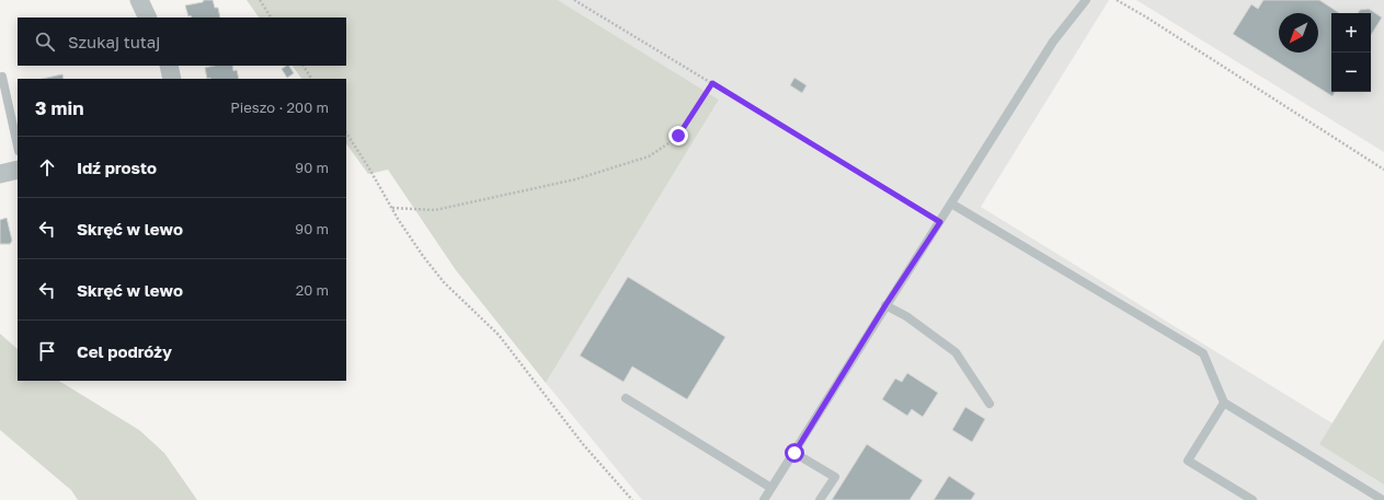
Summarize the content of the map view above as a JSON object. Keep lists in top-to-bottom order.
{
  "north": "bottom left",
  "page": {
    "map_buttons": ["+", "−"],
    "search": "Szukaj tutaj",
    "heading": ["3 min", "Pieszo · 200 m"],
    "list": [
      ["Idź prosto", "90 m"],
      ["Skręć w lewo", "90 m"],
      ["Skręć w lewo", "20 m"],
      "Cel podróży"
    ]
  }
}
